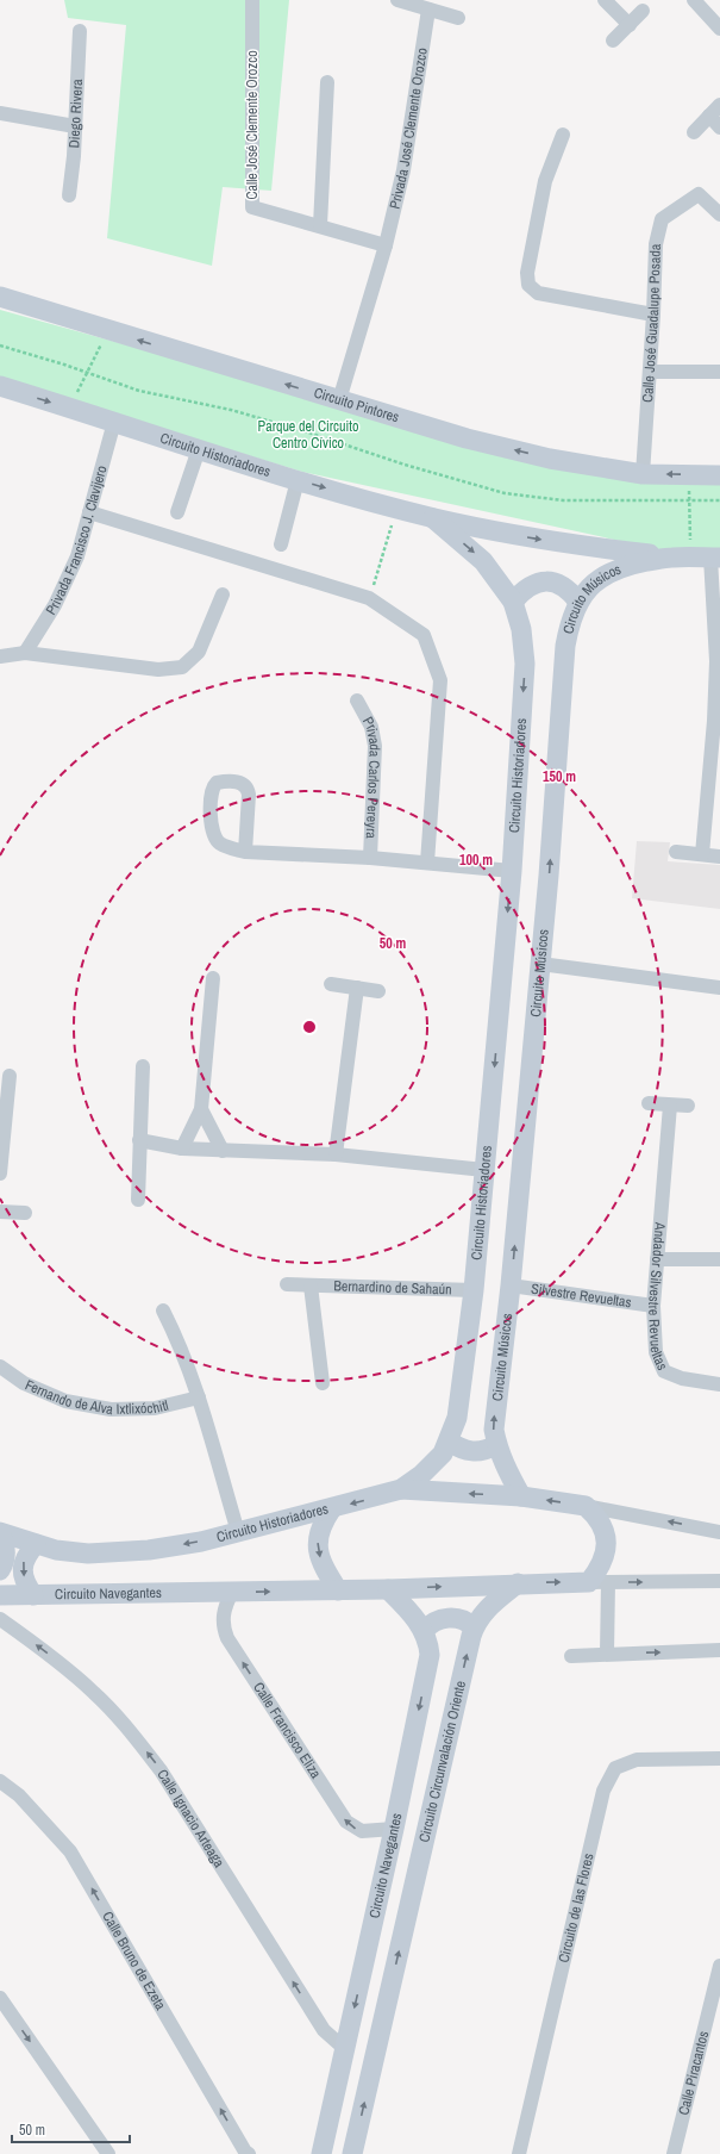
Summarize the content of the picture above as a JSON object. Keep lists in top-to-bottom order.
{
  "streets": {
    "street": [
      "Diego Rivera",
      "Calle José Clemente Orozco",
      "Privada José Clemente Orozco",
      "Calle José Guadalupe Posada",
      "Circuito Pintores",
      "Circuito Historiadores",
      "Privada Francisco J. Clavijero",
      "Circuito Músicos",
      "Privada Carlos Pereyra",
      "Bernardino de Sahaún",
      "Andador Silvestre Revueltas",
      "Silvestre Revueltas",
      "Fernando de Alva Ixtlixóchitl",
      "Circuito Navegantes",
      "Calle Francisco Eliza",
      "Circuito Circunvalación Oriente",
      "Calle Ignacio Arteaga",
      "Circuito de las Flores",
      "Calle Bruno de Ezeta",
      "Calle Piracantos"
    ]
  },
  "crossings": [
    ["Calle José Clemente Orozco", "Privada José Clemente Orozco"],
    ["Calle José Guadalupe Posada", "Circuito Pintores"],
    ["Circuito Historiadores", "Privada Francisco J. Clavijero"],
    ["Circuito Historiadores", "Circuito Músicos"],
    ["Circuito Historiadores", "Privada Carlos Pereyra"],
    ["Circuito Historiadores", "Bernardino de Sahaún"],
    ["Circuito Músicos", "Silvestre Revueltas"],
    ["Andador Silvestre Revueltas", "Silvestre Revueltas"],
    ["Circuito Navegantes", "Calle Francisco Eliza"],
    ["Circuito Navegantes", "Circuito Circunvalación Oriente"],
    ["Circuito Navegantes", "Calle Ignacio Arteaga"]
  ],
  "one_way": [
    "Calle Francisco Eliza",
    "Circuito Circunvalación Oriente",
    "Calle Ignacio Arteaga",
    "Calle Bruno de Ezeta"
  ],
  "parks": ["Parque del Circuito Centro Cívico"],
  "scale_bar": "50 m",
  "rings": ["150 m", "100 m", "50 m"]
}
